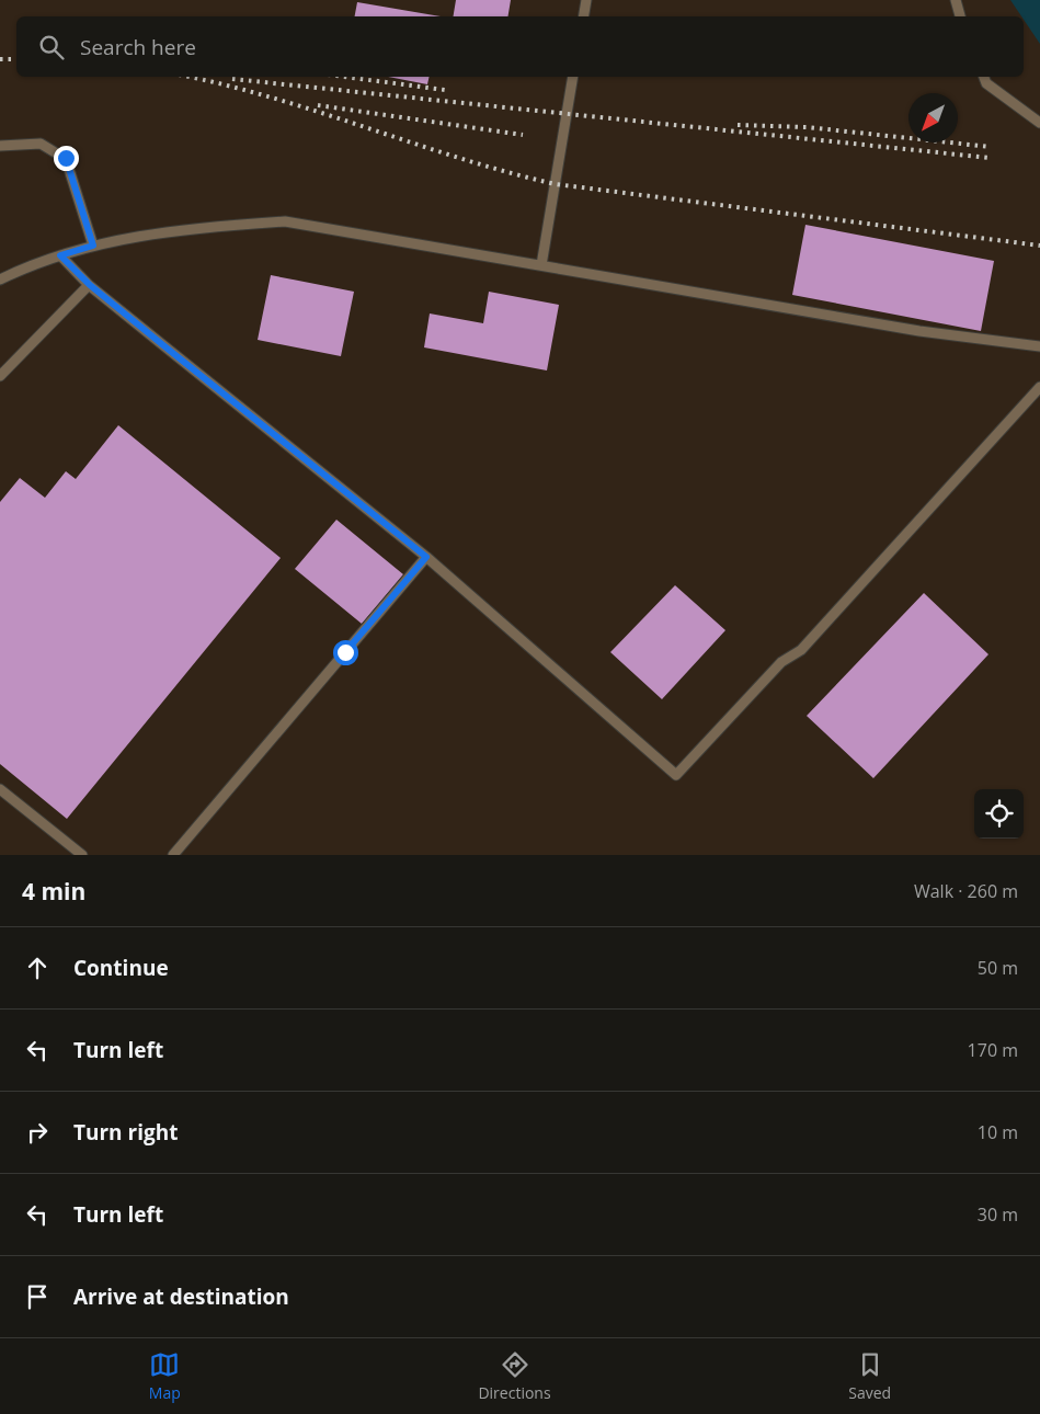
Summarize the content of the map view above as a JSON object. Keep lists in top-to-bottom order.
{
  "north": "bottom left",
  "page": {
    "search": "Search here",
    "heading": ["4 min", "Walk · 260 m"],
    "list": [
      ["Continue", "50 m"],
      ["Turn left", "170 m"],
      ["Turn right", "10 m"],
      ["Turn left", "30 m"],
      "Arrive at destination"
    ],
    "nav": ["Map", "Directions", "Saved"]
  }
}
